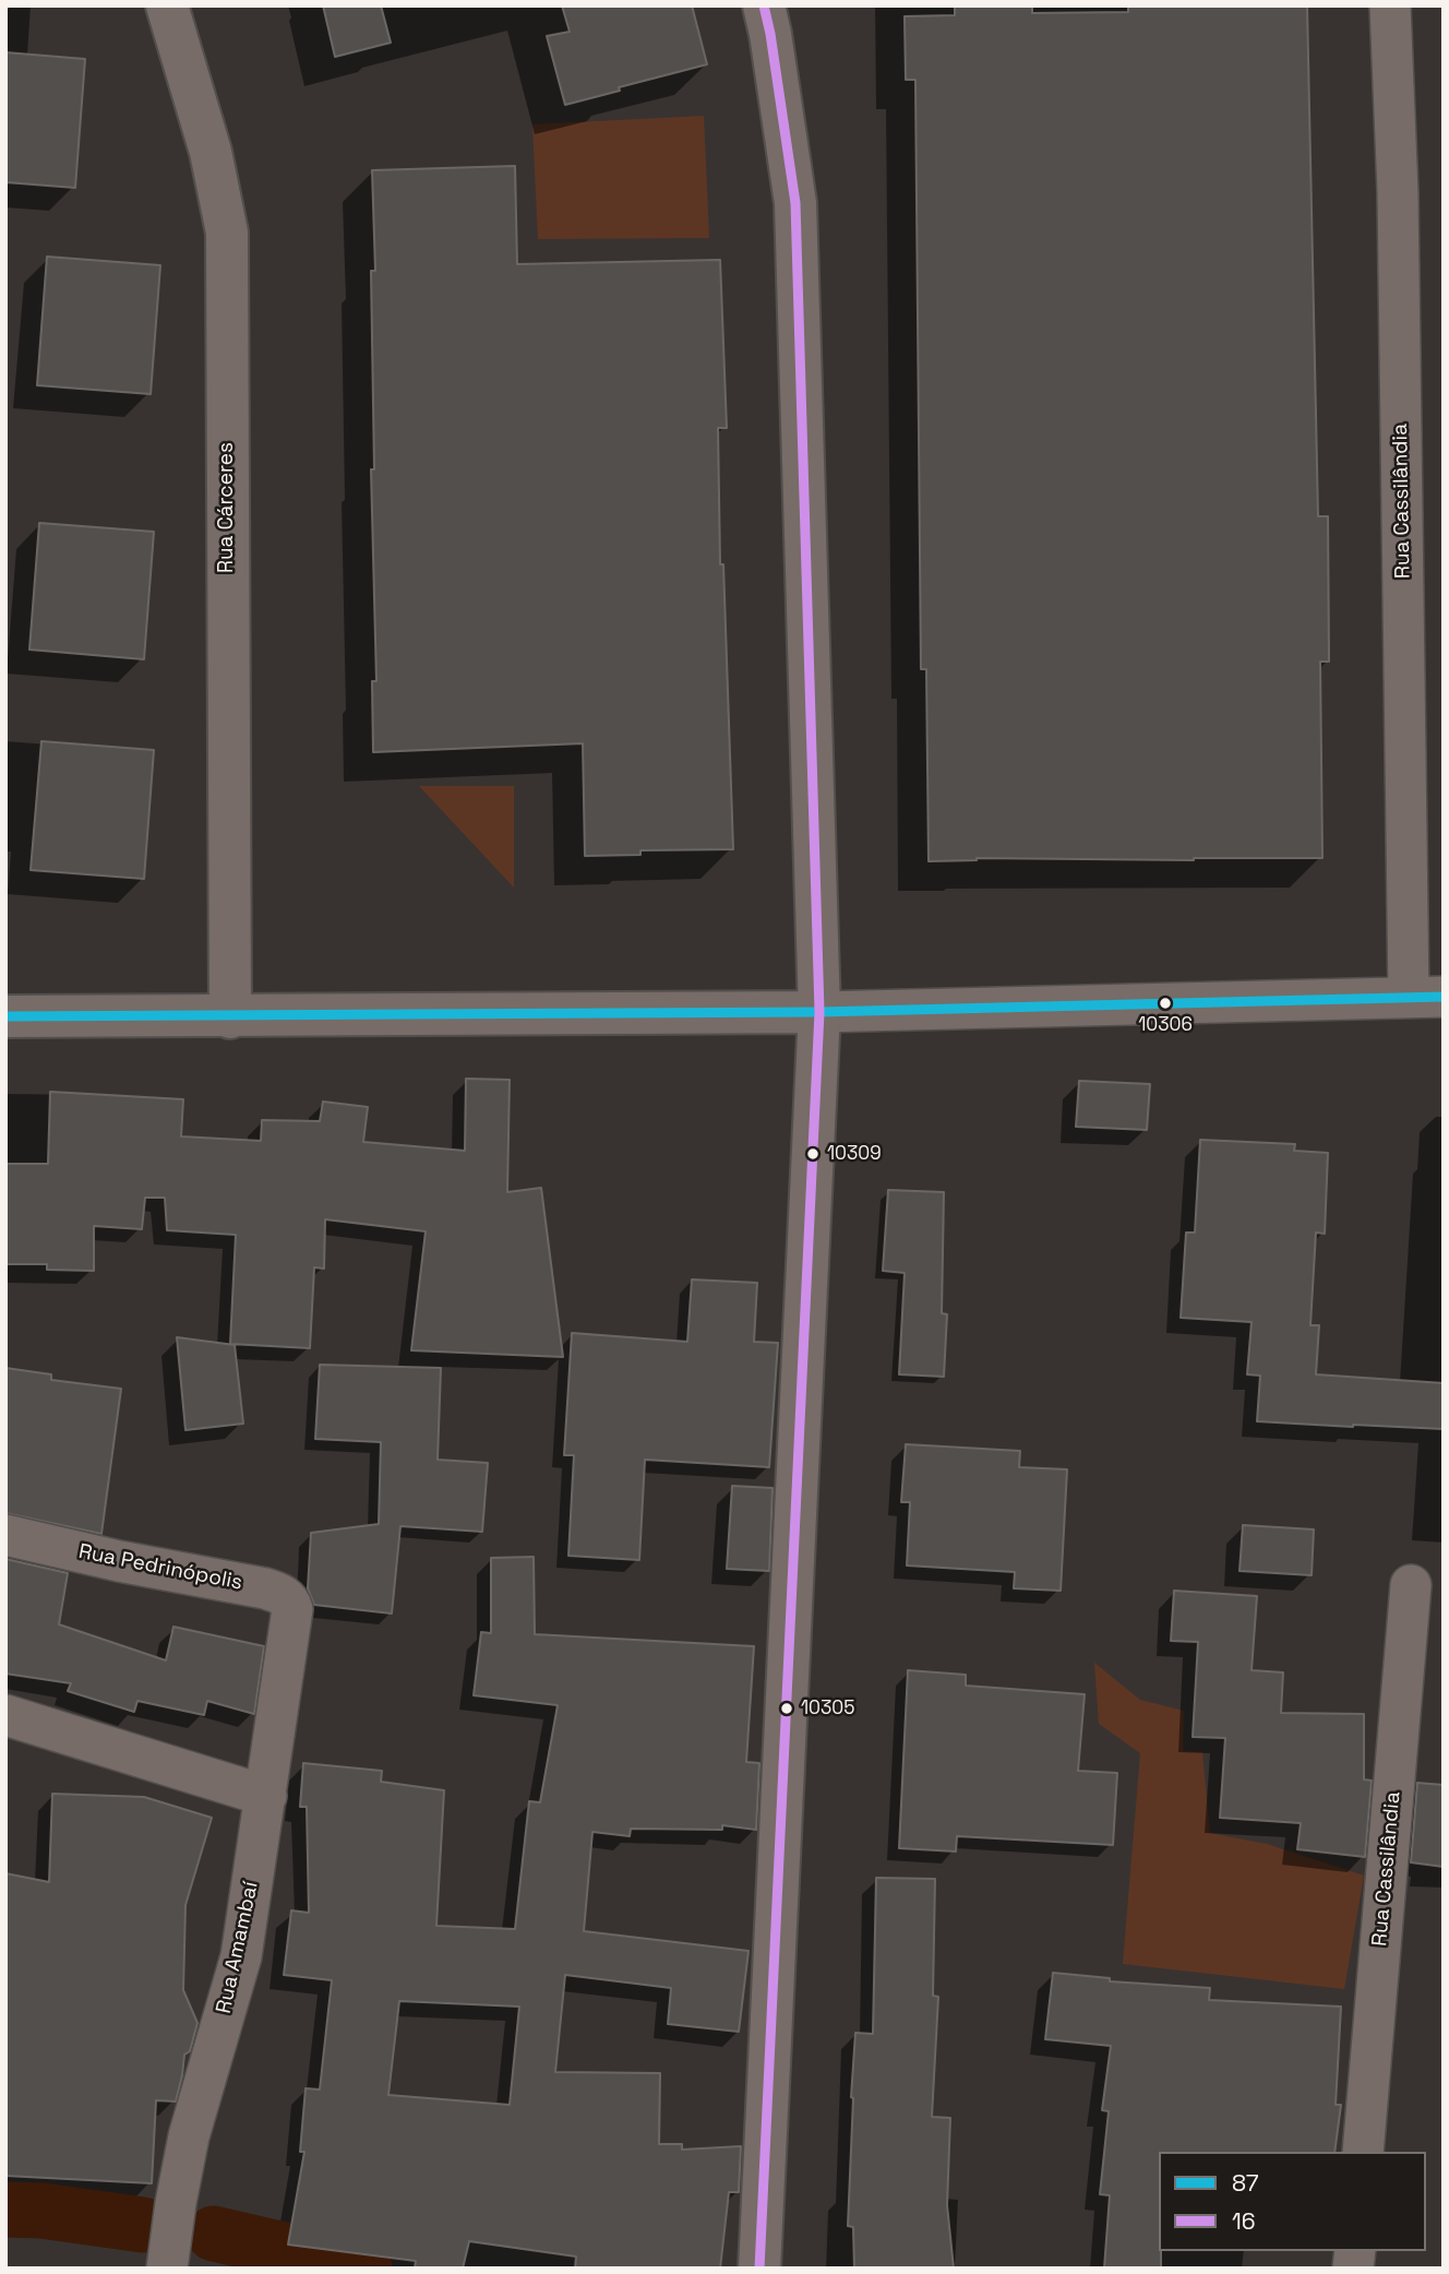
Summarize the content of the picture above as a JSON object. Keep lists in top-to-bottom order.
{
  "streets": {
    "street": [
      "Rua Cassilândia",
      "Rua Cárceres",
      "Rua Pedrinópolis",
      "Rua Amambaí"
    ]
  },
  "crossings": [
    ["Rua Pedrinópolis", "Rua Amambaí"]
  ],
  "places": ["10306", "10309", "10305"],
  "lines": ["transit line 16", "transit line 87"],
  "legend": ["87", "16"]
}
